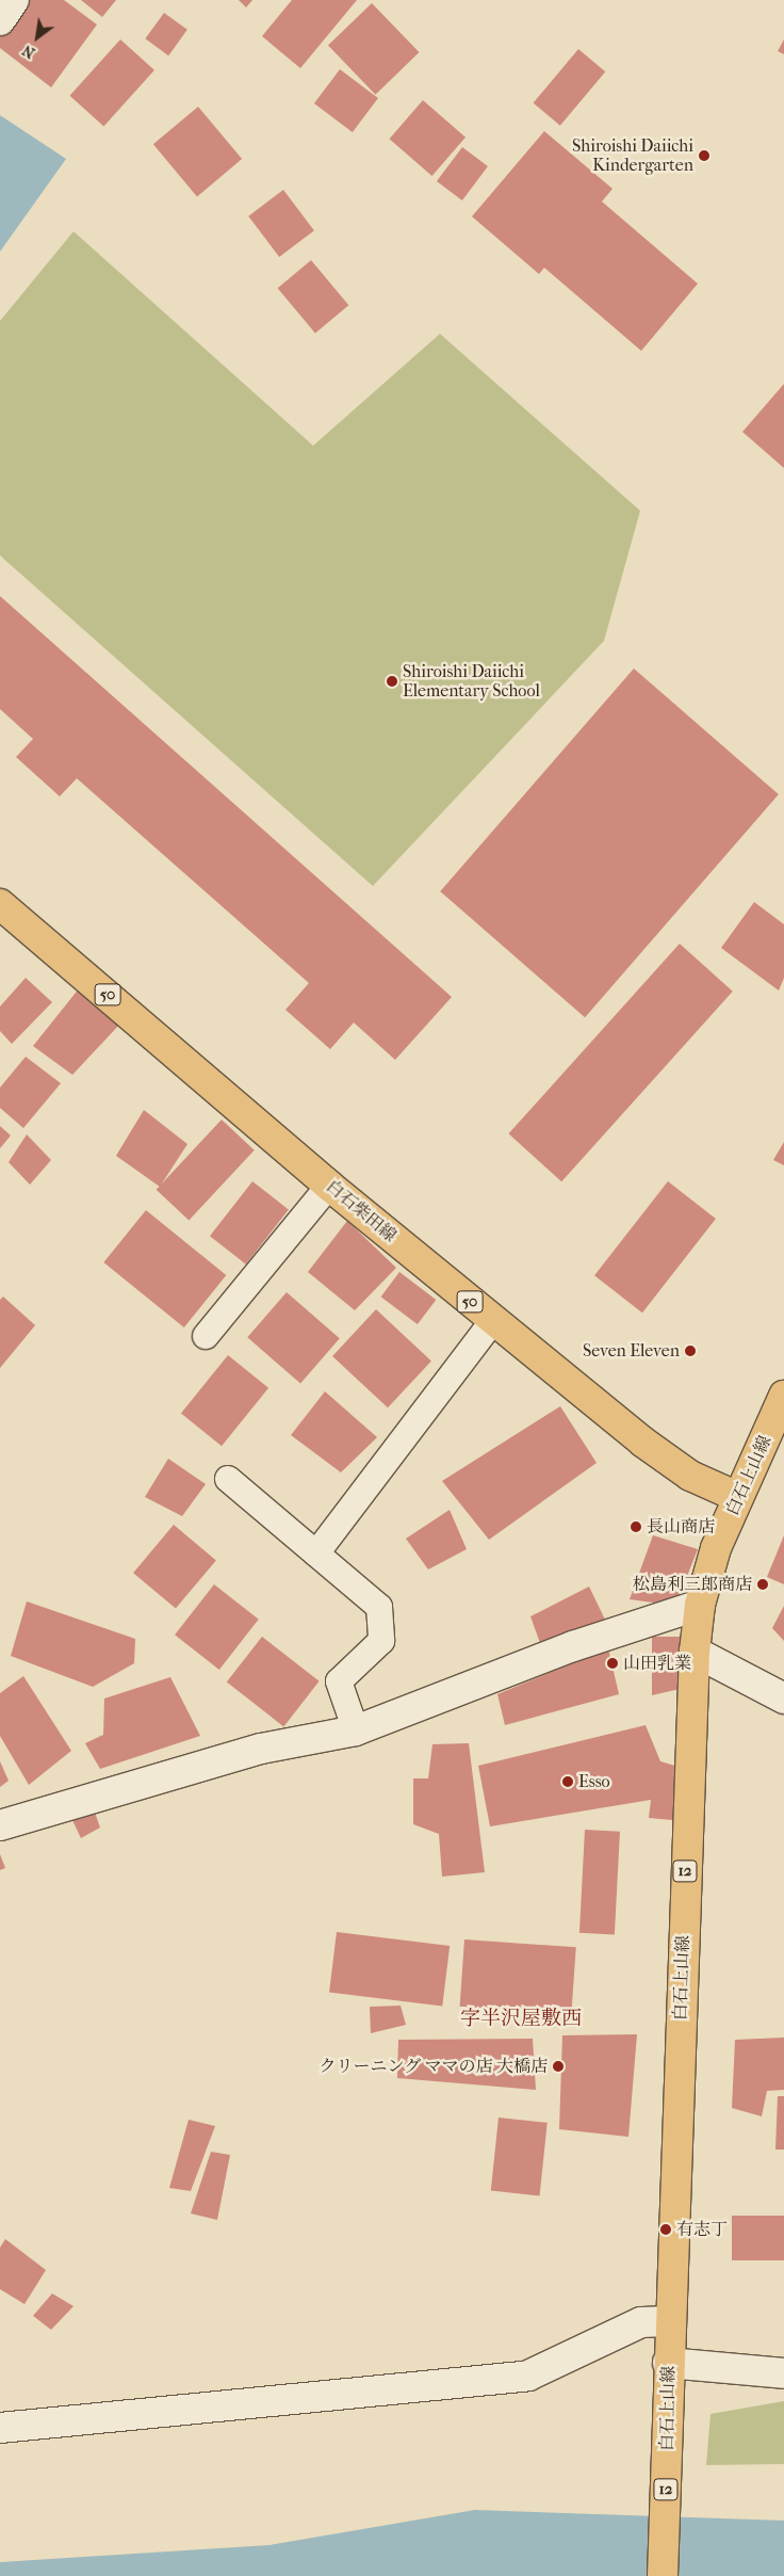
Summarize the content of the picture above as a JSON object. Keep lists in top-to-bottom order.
{
  "streets": {
    "main road": [
      "50",
      "白石柴田線",
      "白石上山線",
      "12"
    ]
  },
  "crossings": [
    ["白石柴田線", "白石上山線"]
  ],
  "districts": ["字半沢屋敷西"],
  "places": [
    "Shiroishi Daiichi Kindergarten",
    "Shiroishi Daiichi Elementary School",
    "Seven Eleven",
    "長山商店",
    "松島利三郎商店",
    "山田乳業",
    "Esso",
    "クリーニング ママの店 大橋店",
    "有志丁"
  ],
  "north": "bottom left"
}
